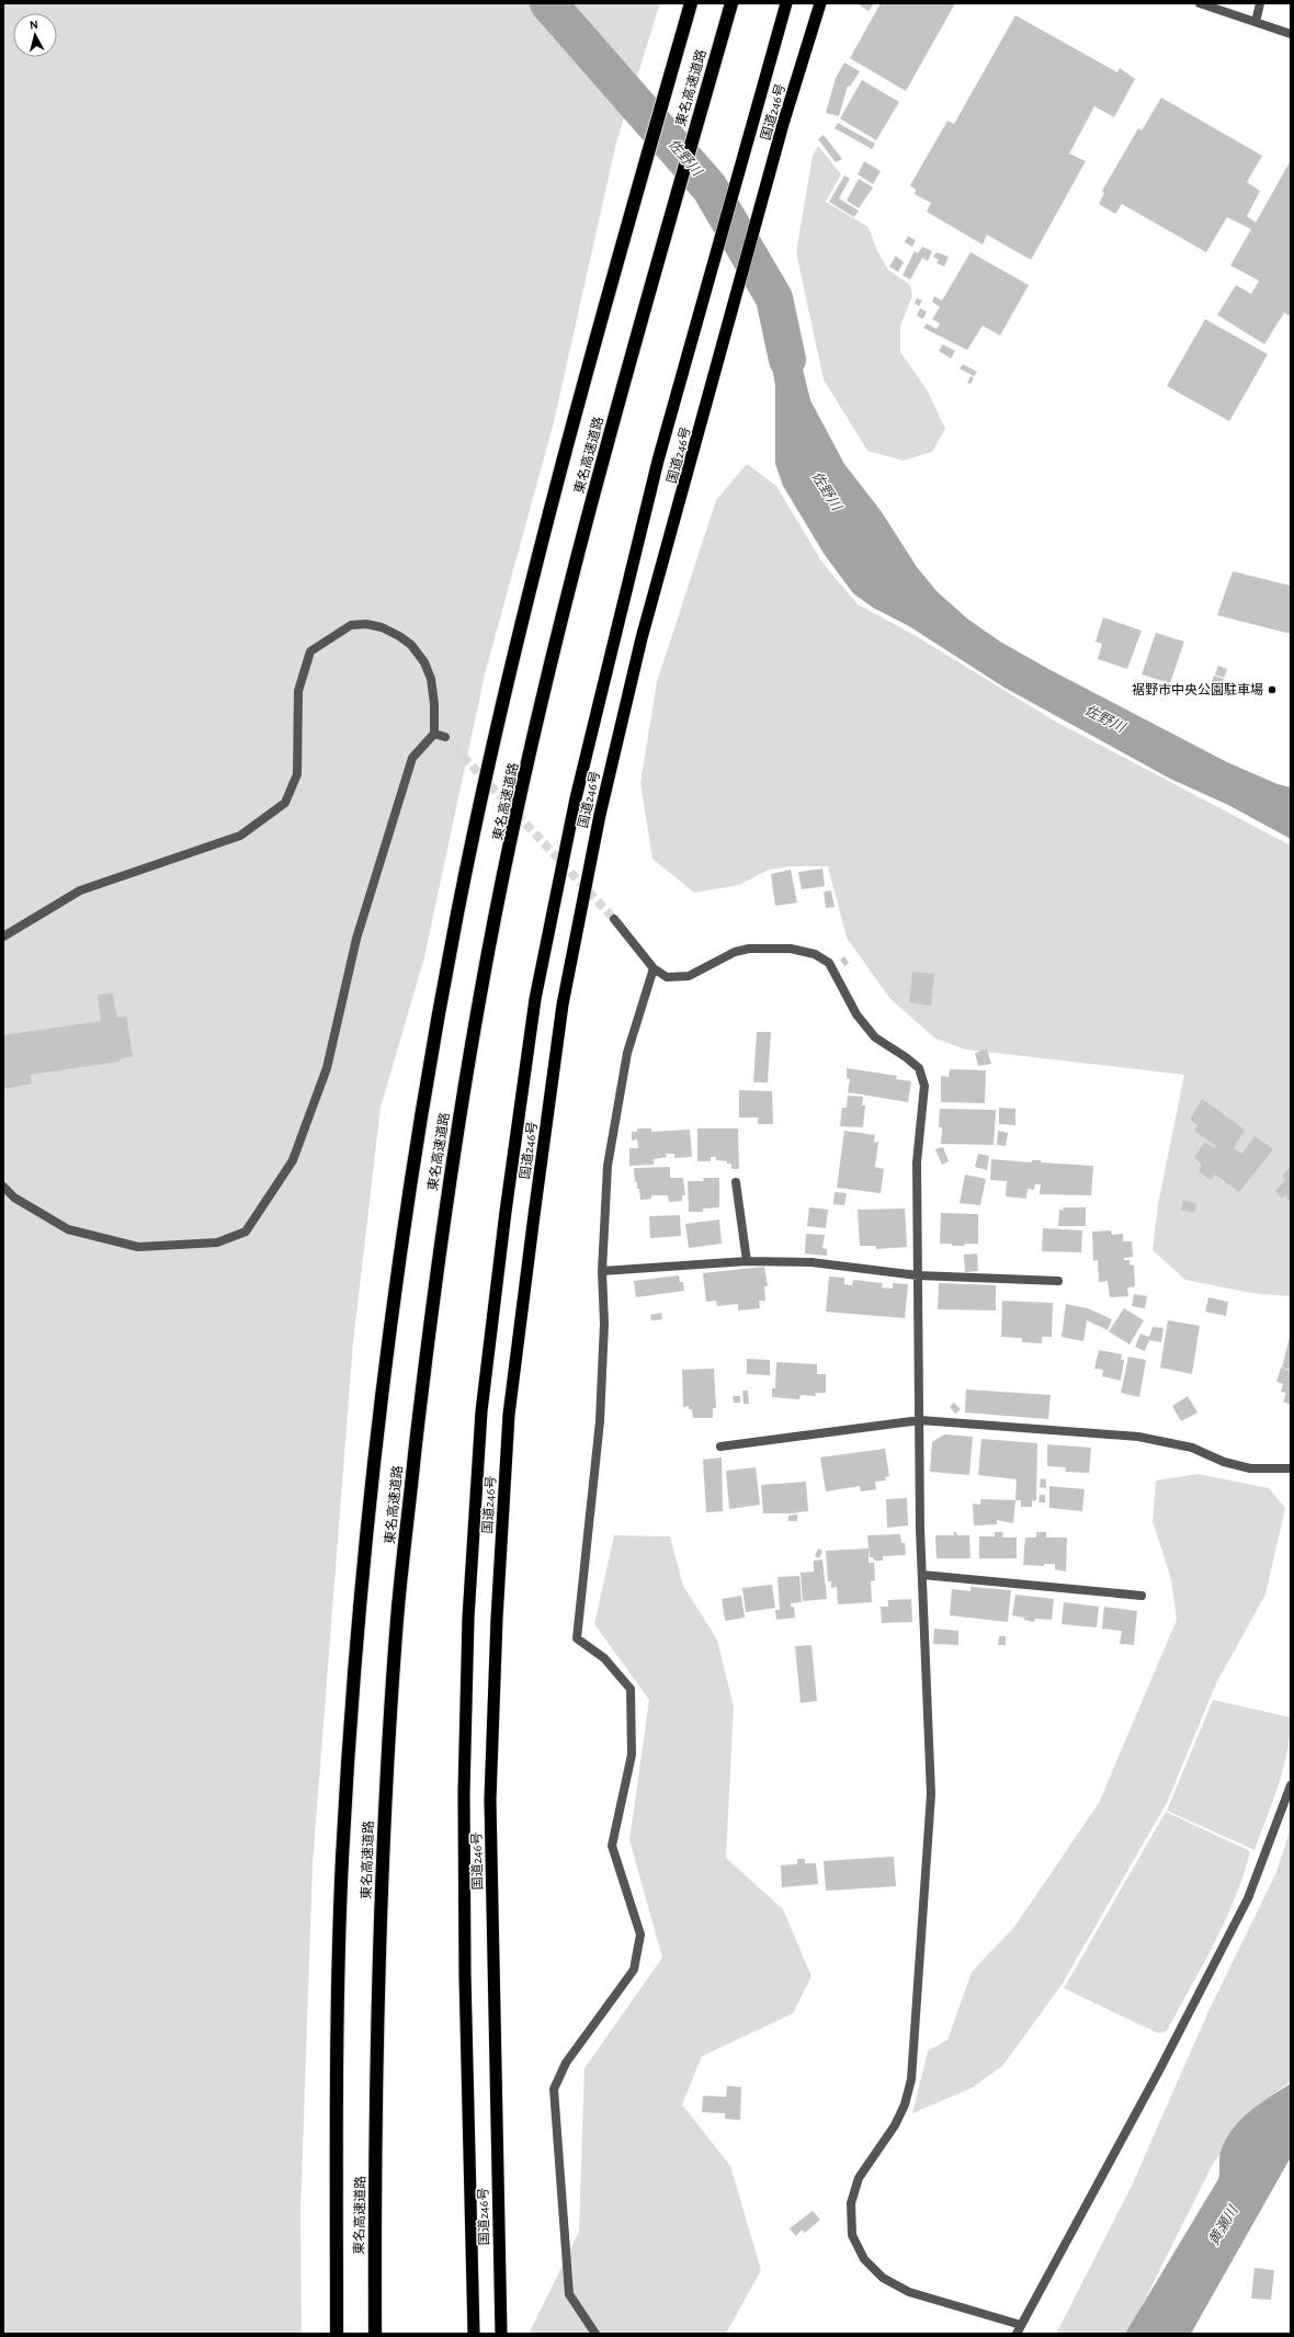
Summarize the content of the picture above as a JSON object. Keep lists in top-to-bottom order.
{
  "streets": {
    "highway": ["東名高速道路", "国道246号"]
  },
  "water": ["佐野川", "黄瀬川"],
  "places": ["裾野市中央公園駐車場"],
  "north": "top"
}
